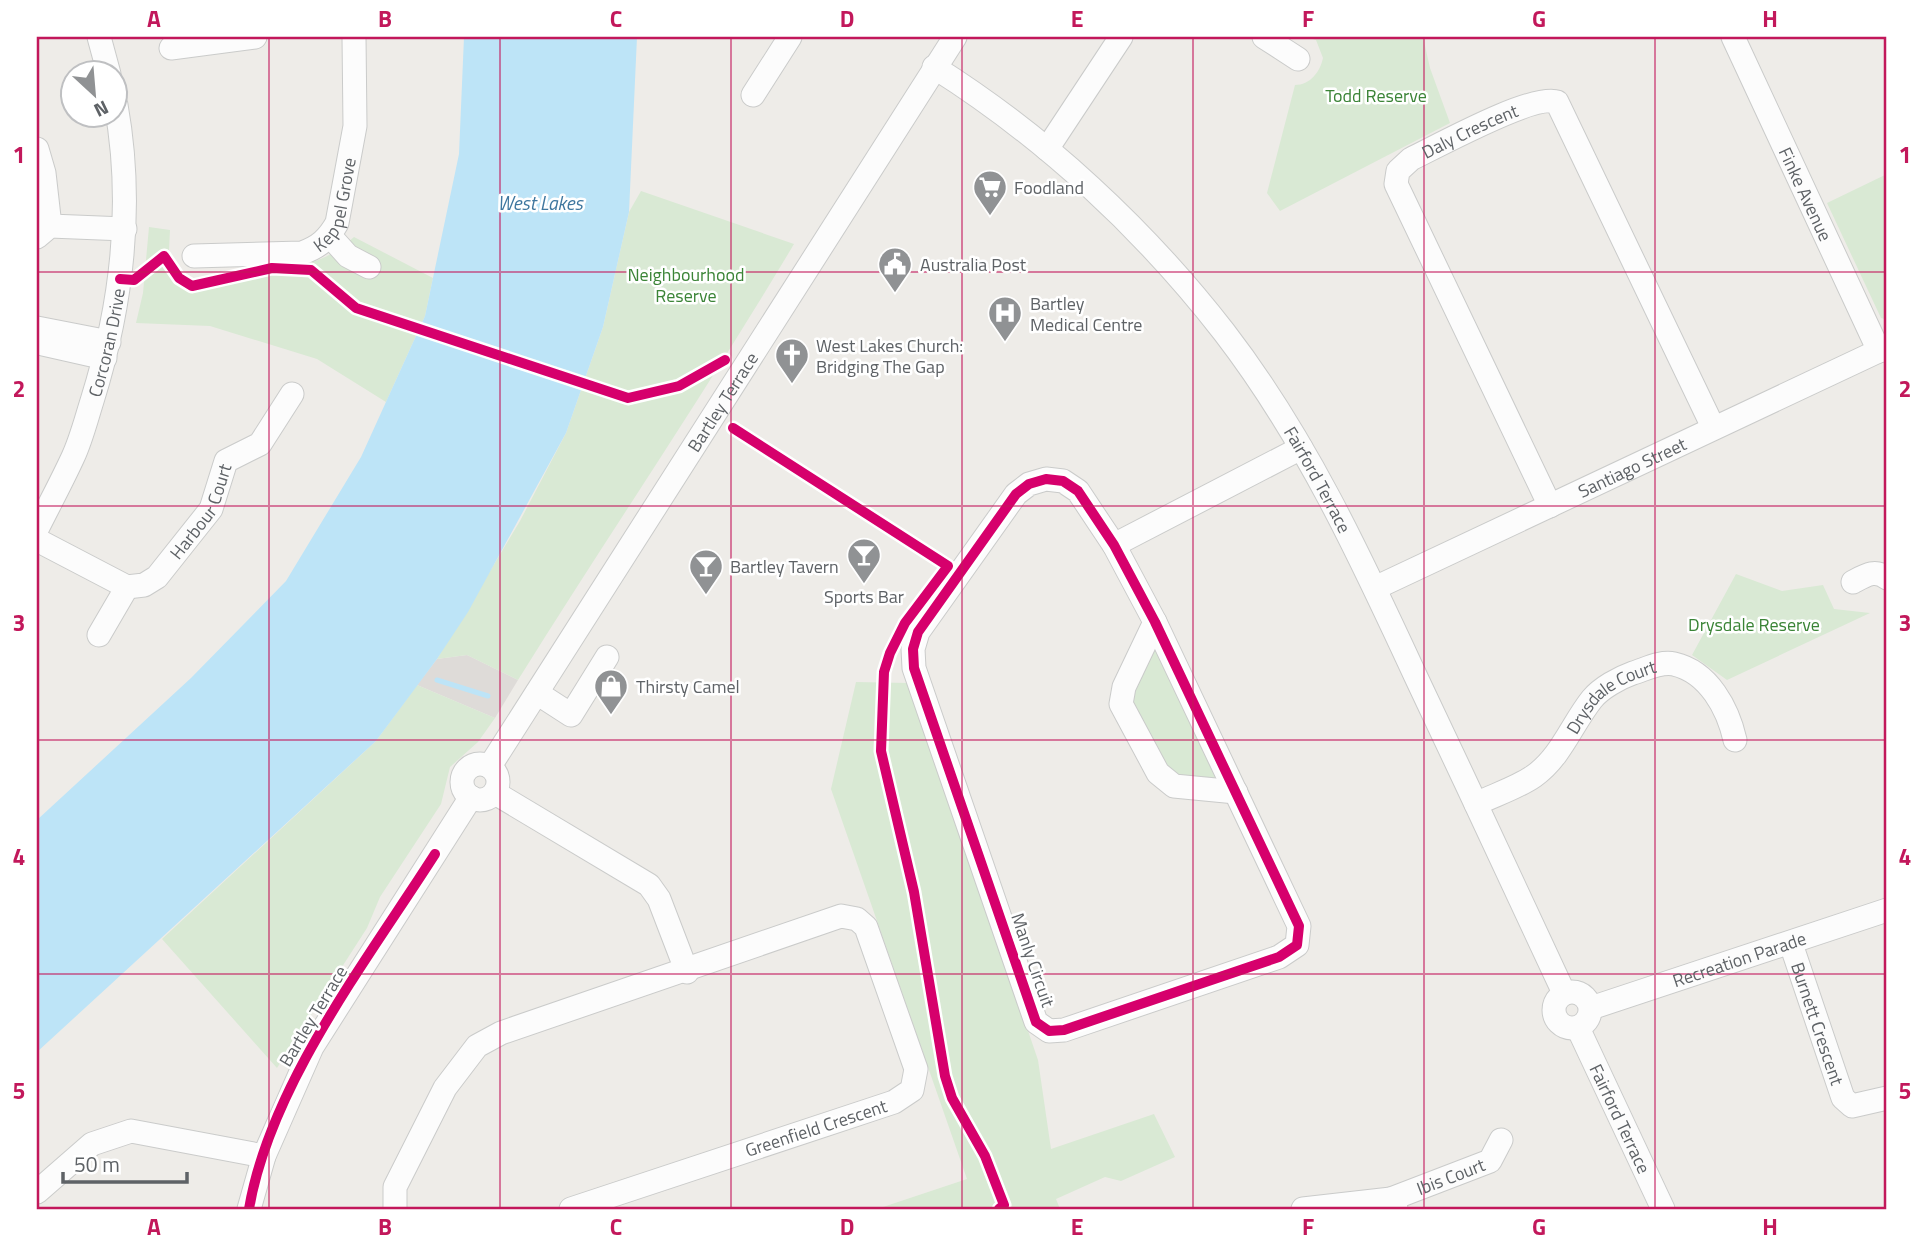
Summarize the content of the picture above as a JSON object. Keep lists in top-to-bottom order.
{
  "streets": {
    "street": [
      "Daly Crescent",
      "Finke Avenue",
      "Keppel Grove",
      "Corcoran Drive",
      "Bartley Terrace",
      "Santiago Street",
      "Fairford Terrace",
      "Harbour Court",
      "Drysdale Court",
      "Manly Circuit",
      "Recreation Parade",
      "Burnett Crescent",
      "Greenfield Crescent",
      "Ibis Court"
    ]
  },
  "crossings": [
    ["Daly Crescent", "Santiago Street"],
    ["Finke Avenue", "Santiago Street"],
    ["Bartley Terrace", "Fairford Terrace"],
    ["Santiago Street", "Fairford Terrace"],
    ["Fairford Terrace", "Drysdale Court"],
    ["Fairford Terrace", "Recreation Parade"],
    ["Recreation Parade", "Burnett Crescent"]
  ],
  "water": ["West Lakes"],
  "parks": ["Todd Reserve", "Neighbourhood Reserve", "Drysdale Reserve"],
  "places": {
    "supermarket": ["Foodland"],
    "public building": ["Australia Post"],
    "hospital": ["Bartley Medical Centre"],
    "church": ["West Lakes Church: Bridging The Gap"],
    "bar": ["Sports Bar", "Bartley Tavern"],
    "shop": ["Thirsty Camel"]
  },
  "scale_bar": "50 m",
  "north": "bottom right",
  "grid": {
    "columns": [
      "A",
      "B",
      "C",
      "D",
      "E",
      "F",
      "G",
      "H"
    ],
    "rows": [
      "1",
      "2",
      "3",
      "4",
      "5"
    ]
  }
}
